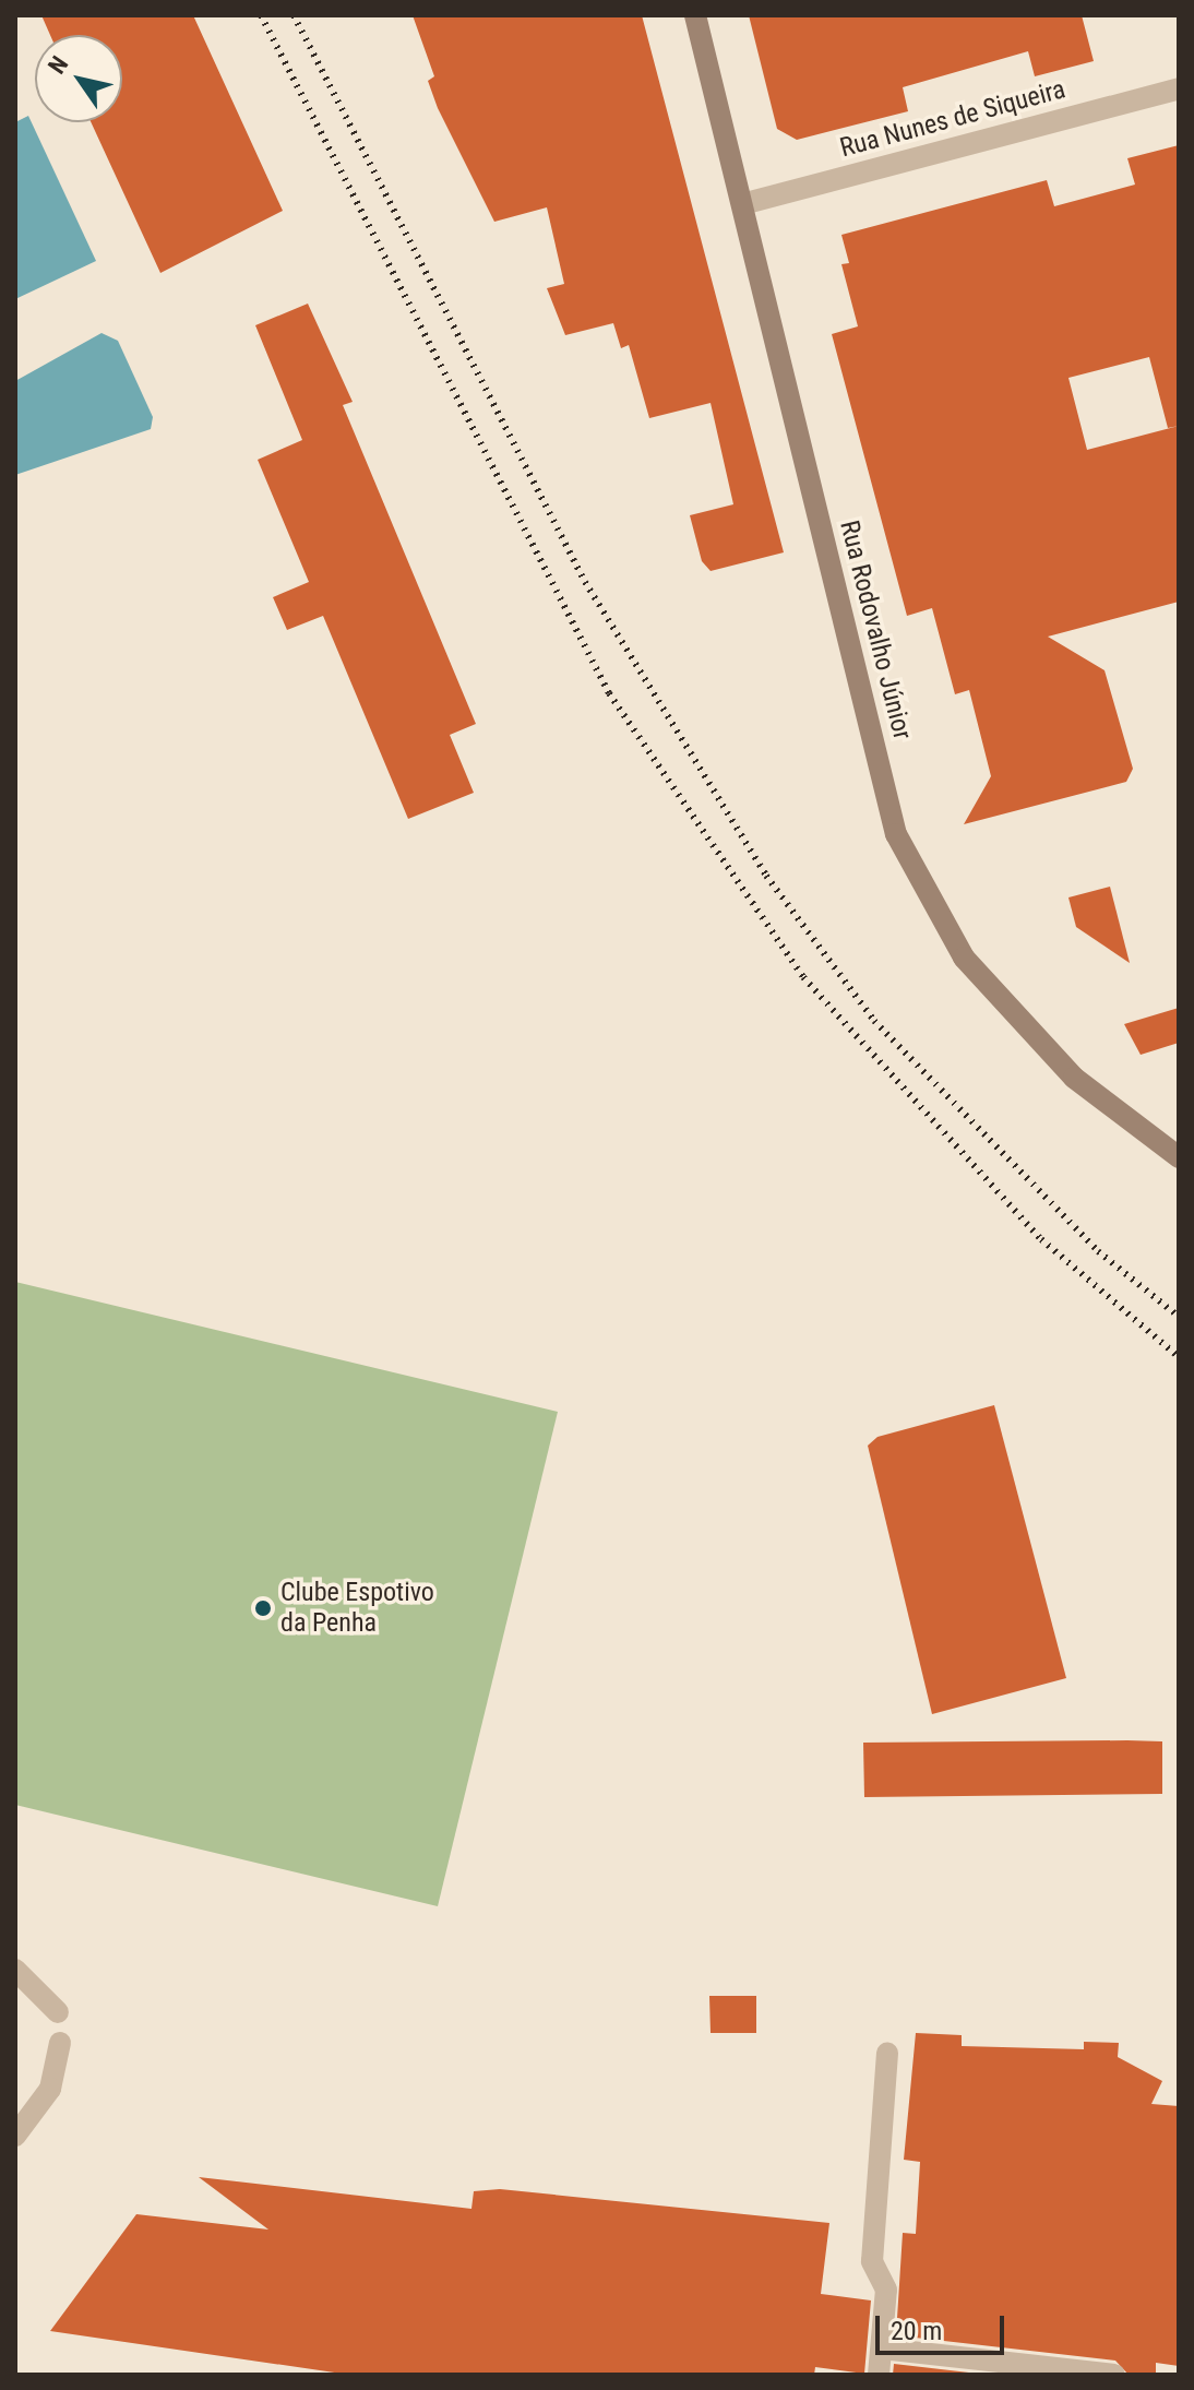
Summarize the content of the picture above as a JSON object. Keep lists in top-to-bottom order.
{
  "streets": {
    "main road": ["Rua Rodovalho Júnior"],
    "street": ["Rua Nunes de Siqueira"]
  },
  "crossings": [
    ["Rua Nunes de Siqueira", "Rua Rodovalho Júnior"]
  ],
  "places": ["Clube Espotivo da Penha"],
  "scale_bar": "20 m",
  "north": "top left"
}
